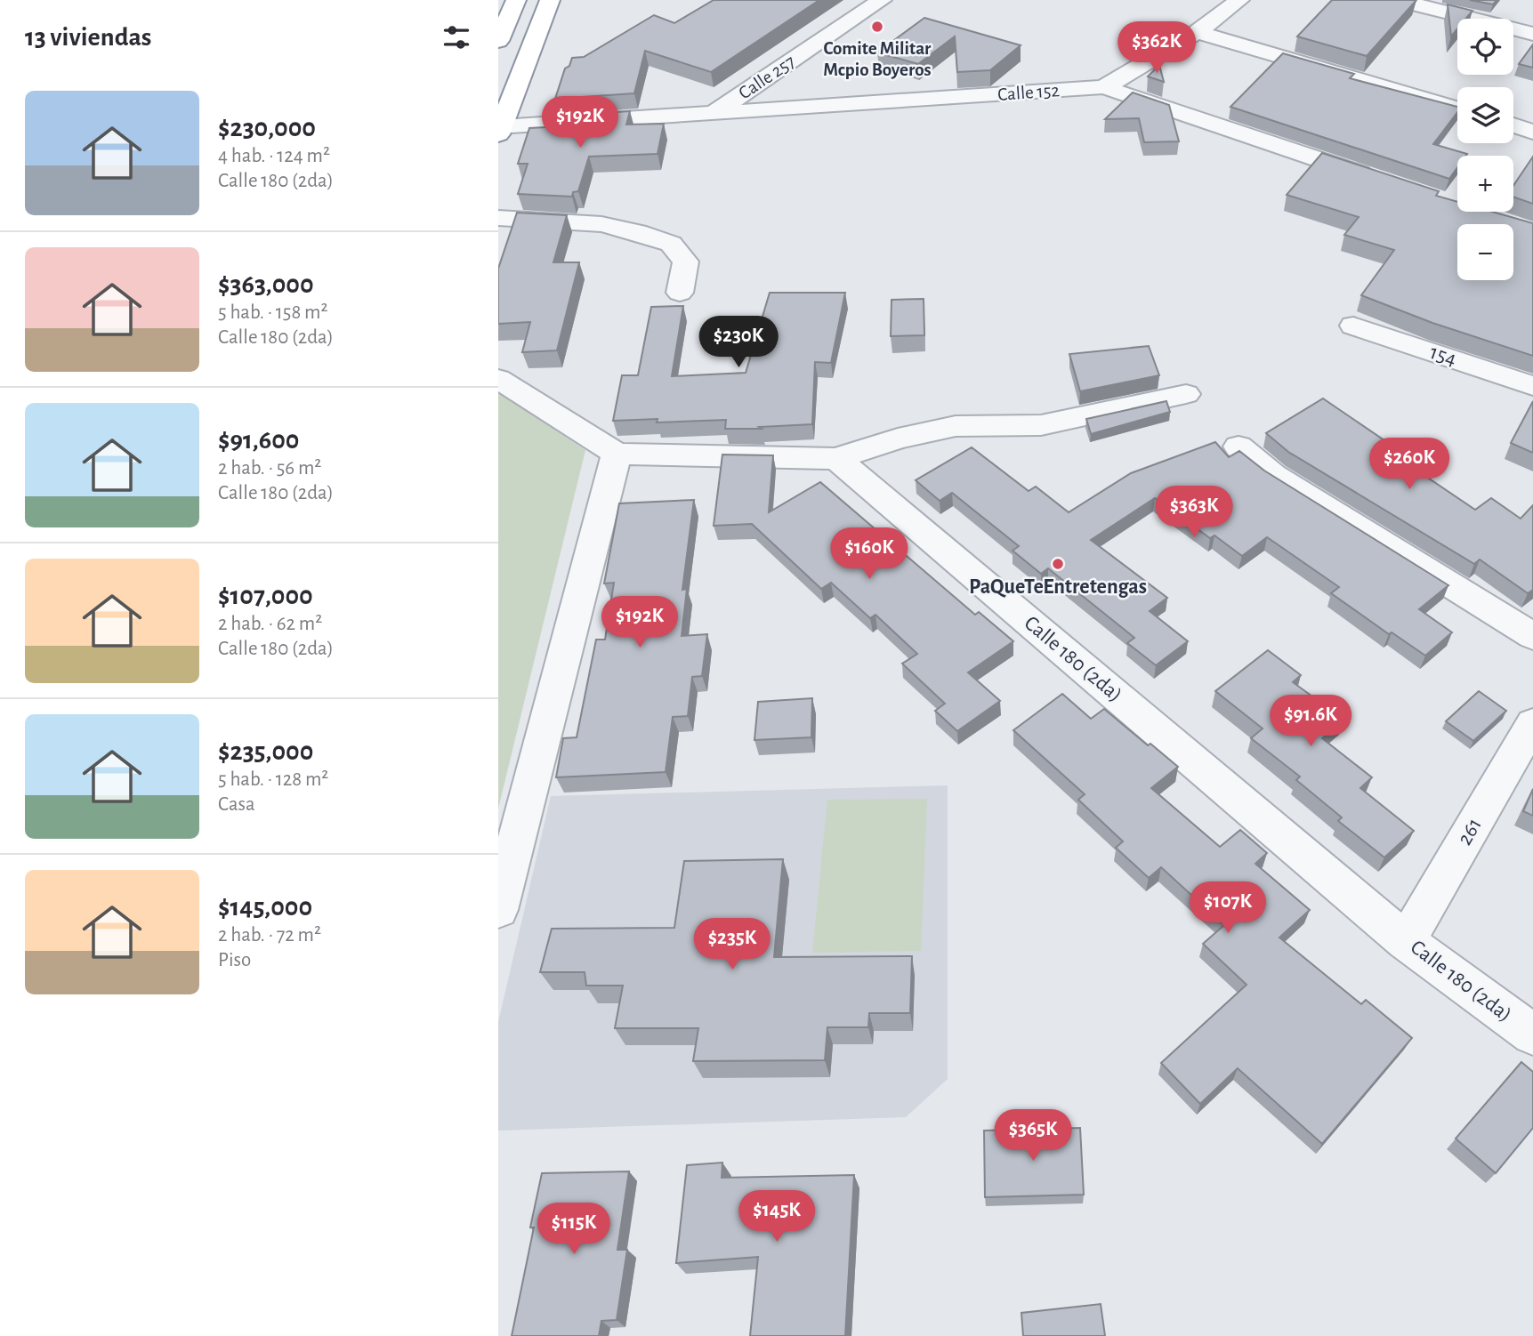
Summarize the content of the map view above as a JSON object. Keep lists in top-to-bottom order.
{
  "streets": {
    "street": [
      "Calle 257",
      "Calle 152",
      "154",
      "Calle 180 (2da)",
      "261"
    ]
  },
  "crossings": [
    ["Calle 257", "Calle 152"],
    ["Calle 180 (2da)", "261"]
  ],
  "places": ["Comite Militar Mcpio Boyeros", "PaQueTeEntretengas"],
  "page": {
    "heading": "13 viviendas",
    "map_buttons": ["+", "−"],
    "price": [
      "$362K",
      "$192K",
      "$230K",
      "$260K",
      "$363K",
      "$160K",
      "$192K",
      "$91.6K",
      "$107K",
      "$235K",
      "$365K",
      "$145K",
      "$115K"
    ],
    "list": [
      {
        "name": "$230,000",
        "note": "4 hab. · 124 m² · Calle 180 (2da)"
      },
      {
        "name": "$363,000",
        "note": "5 hab. · 158 m² · Calle 180 (2da)"
      },
      {
        "name": "$91,600",
        "note": "2 hab. · 56 m² · Calle 180 (2da)"
      },
      {
        "name": "$107,000",
        "note": "2 hab. · 62 m² · Calle 180 (2da)"
      },
      {
        "name": "$235,000",
        "note": "5 hab. · 128 m² · Casa"
      },
      {
        "name": "$145,000",
        "note": "2 hab. · 72 m² · Piso"
      }
    ]
  }
}
